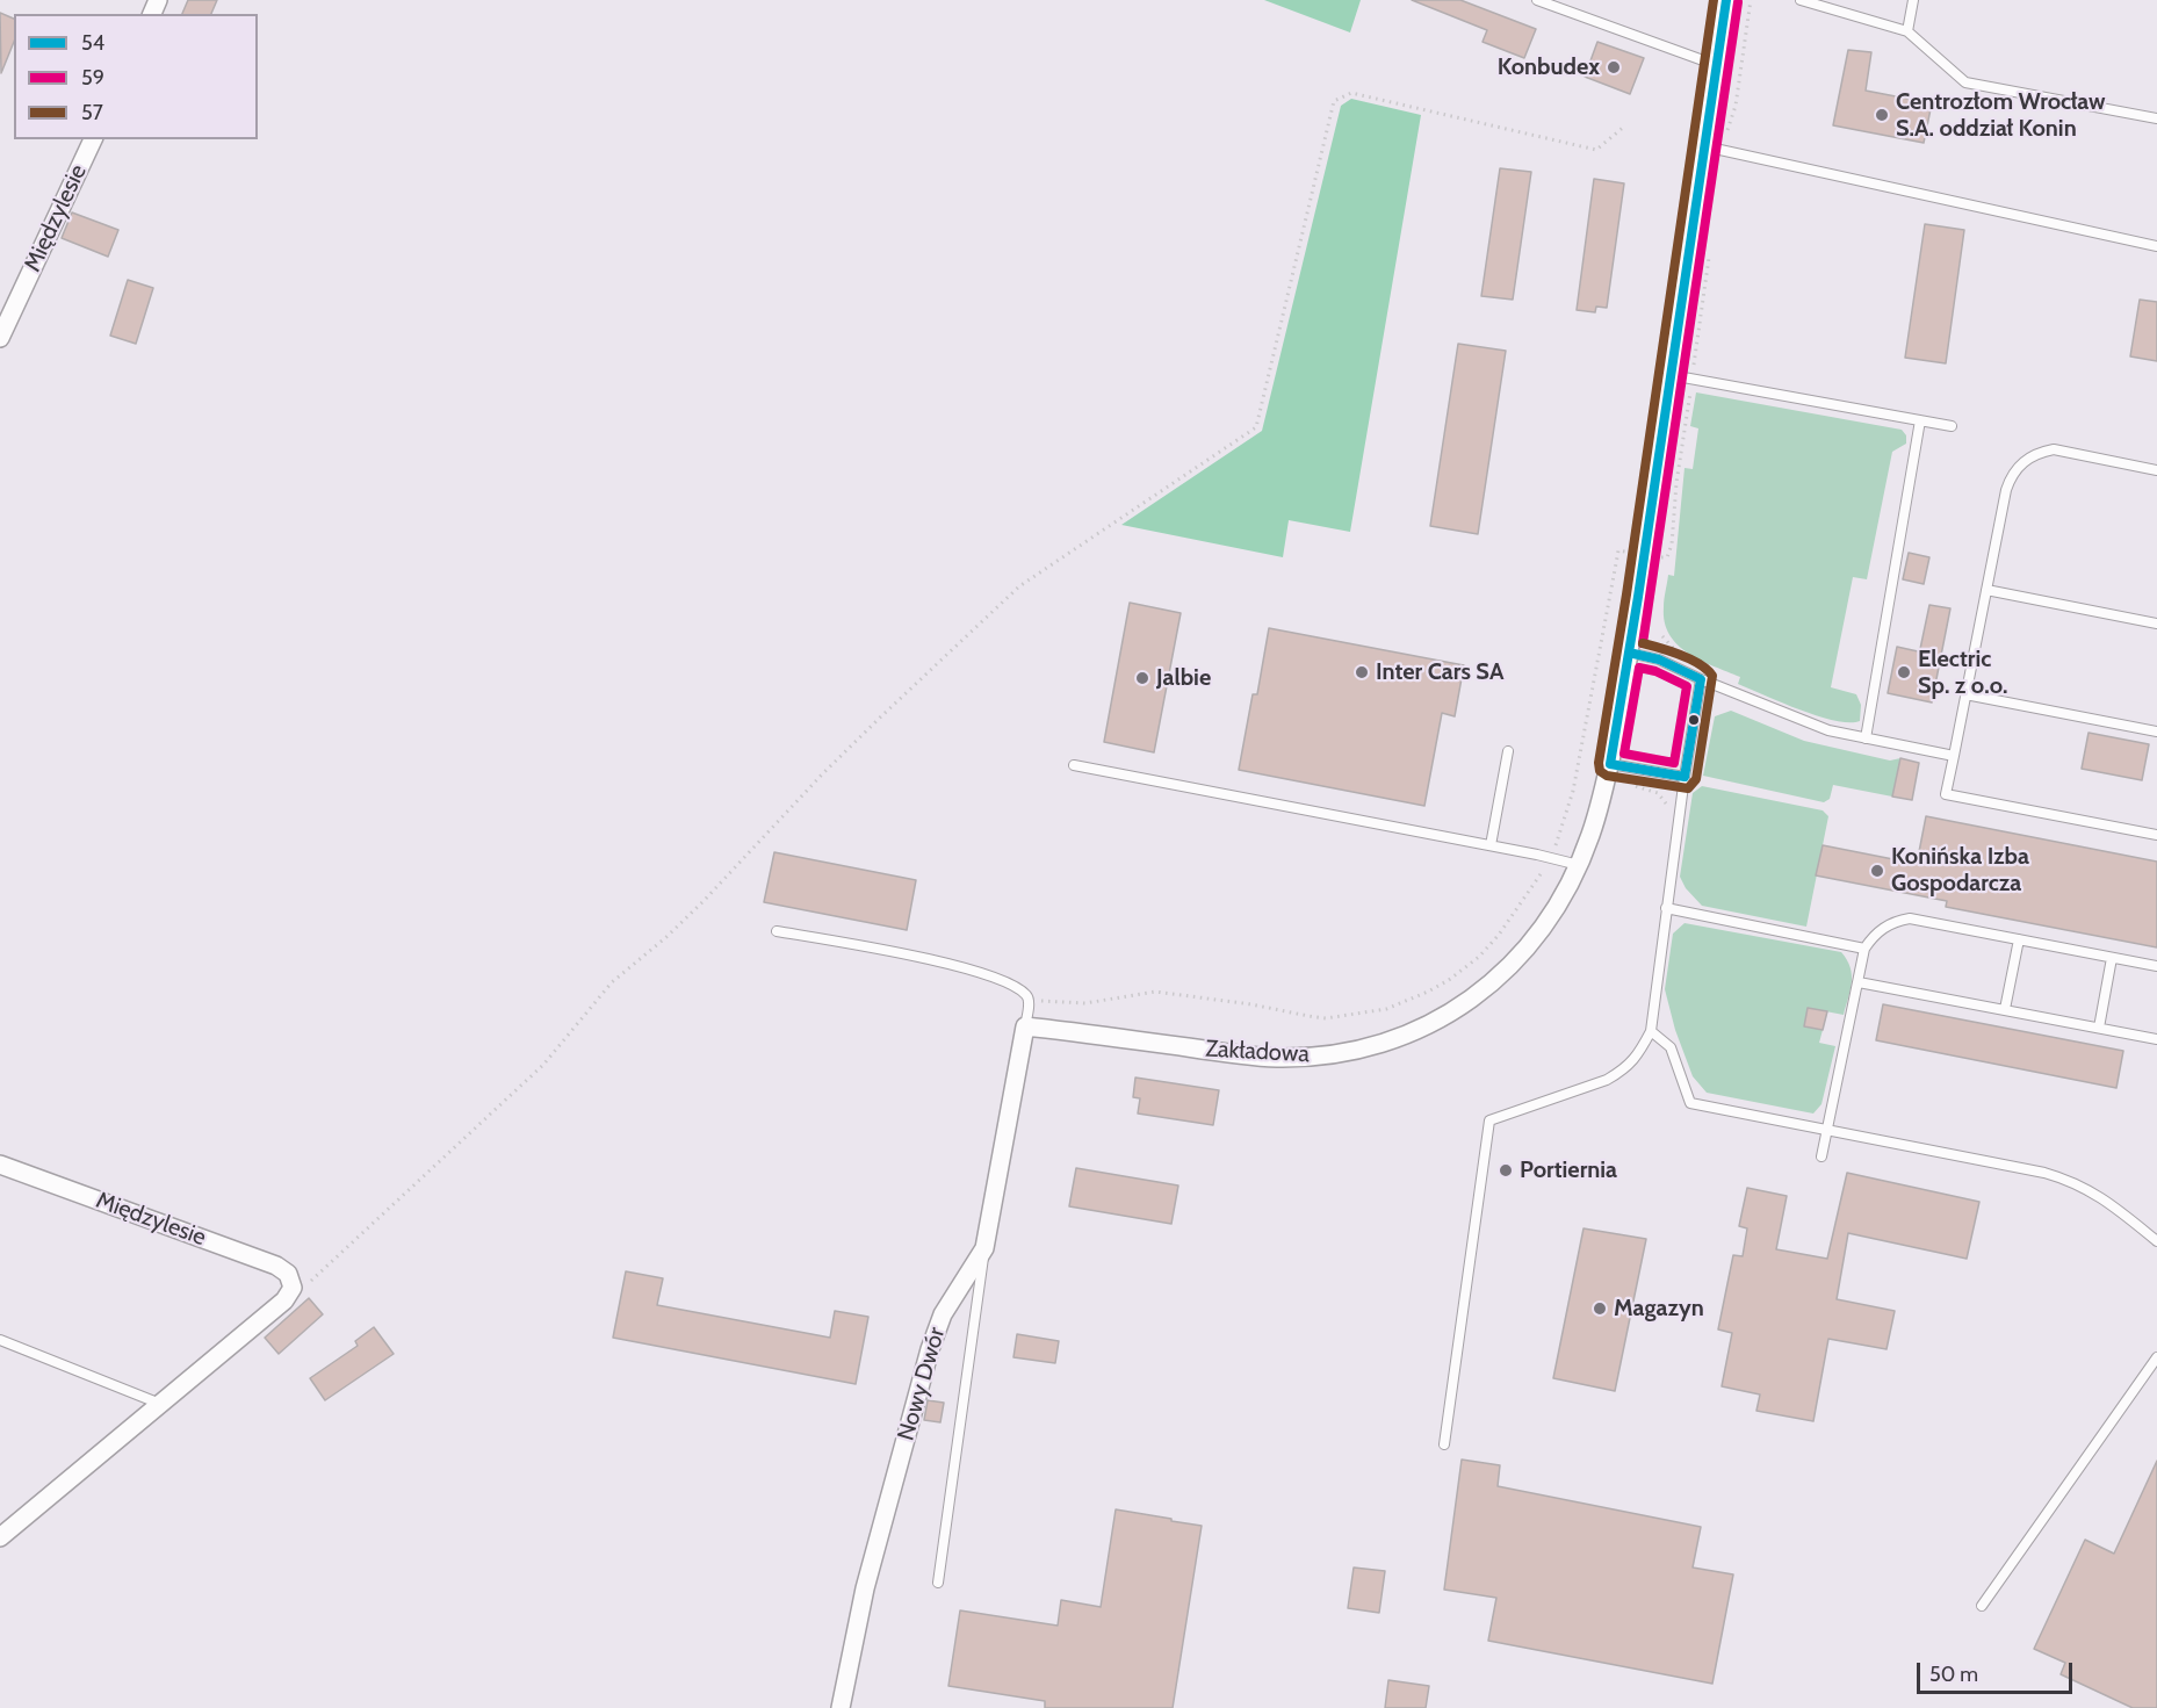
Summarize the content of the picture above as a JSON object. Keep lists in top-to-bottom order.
{
  "streets": {
    "street": ["Międzylesie", "Zakładowa", "Nowy Dwór"]
  },
  "crossings": [
    ["Zakładowa", "Nowy Dwór"]
  ],
  "places": [
    "Konbudex",
    "Centrozłom Wrocław S.A. oddział Konin",
    "Inter Cars SA",
    "Electric Sp. z o.o.",
    "Jalbie",
    "Konińska Izba Gospodarcza",
    "Portiernia",
    "Magazyn"
  ],
  "lines": ["transit line 54", "transit line 57", "transit line 59"],
  "legend": ["54", "59", "57"],
  "scale_bar": "50 m"
}
